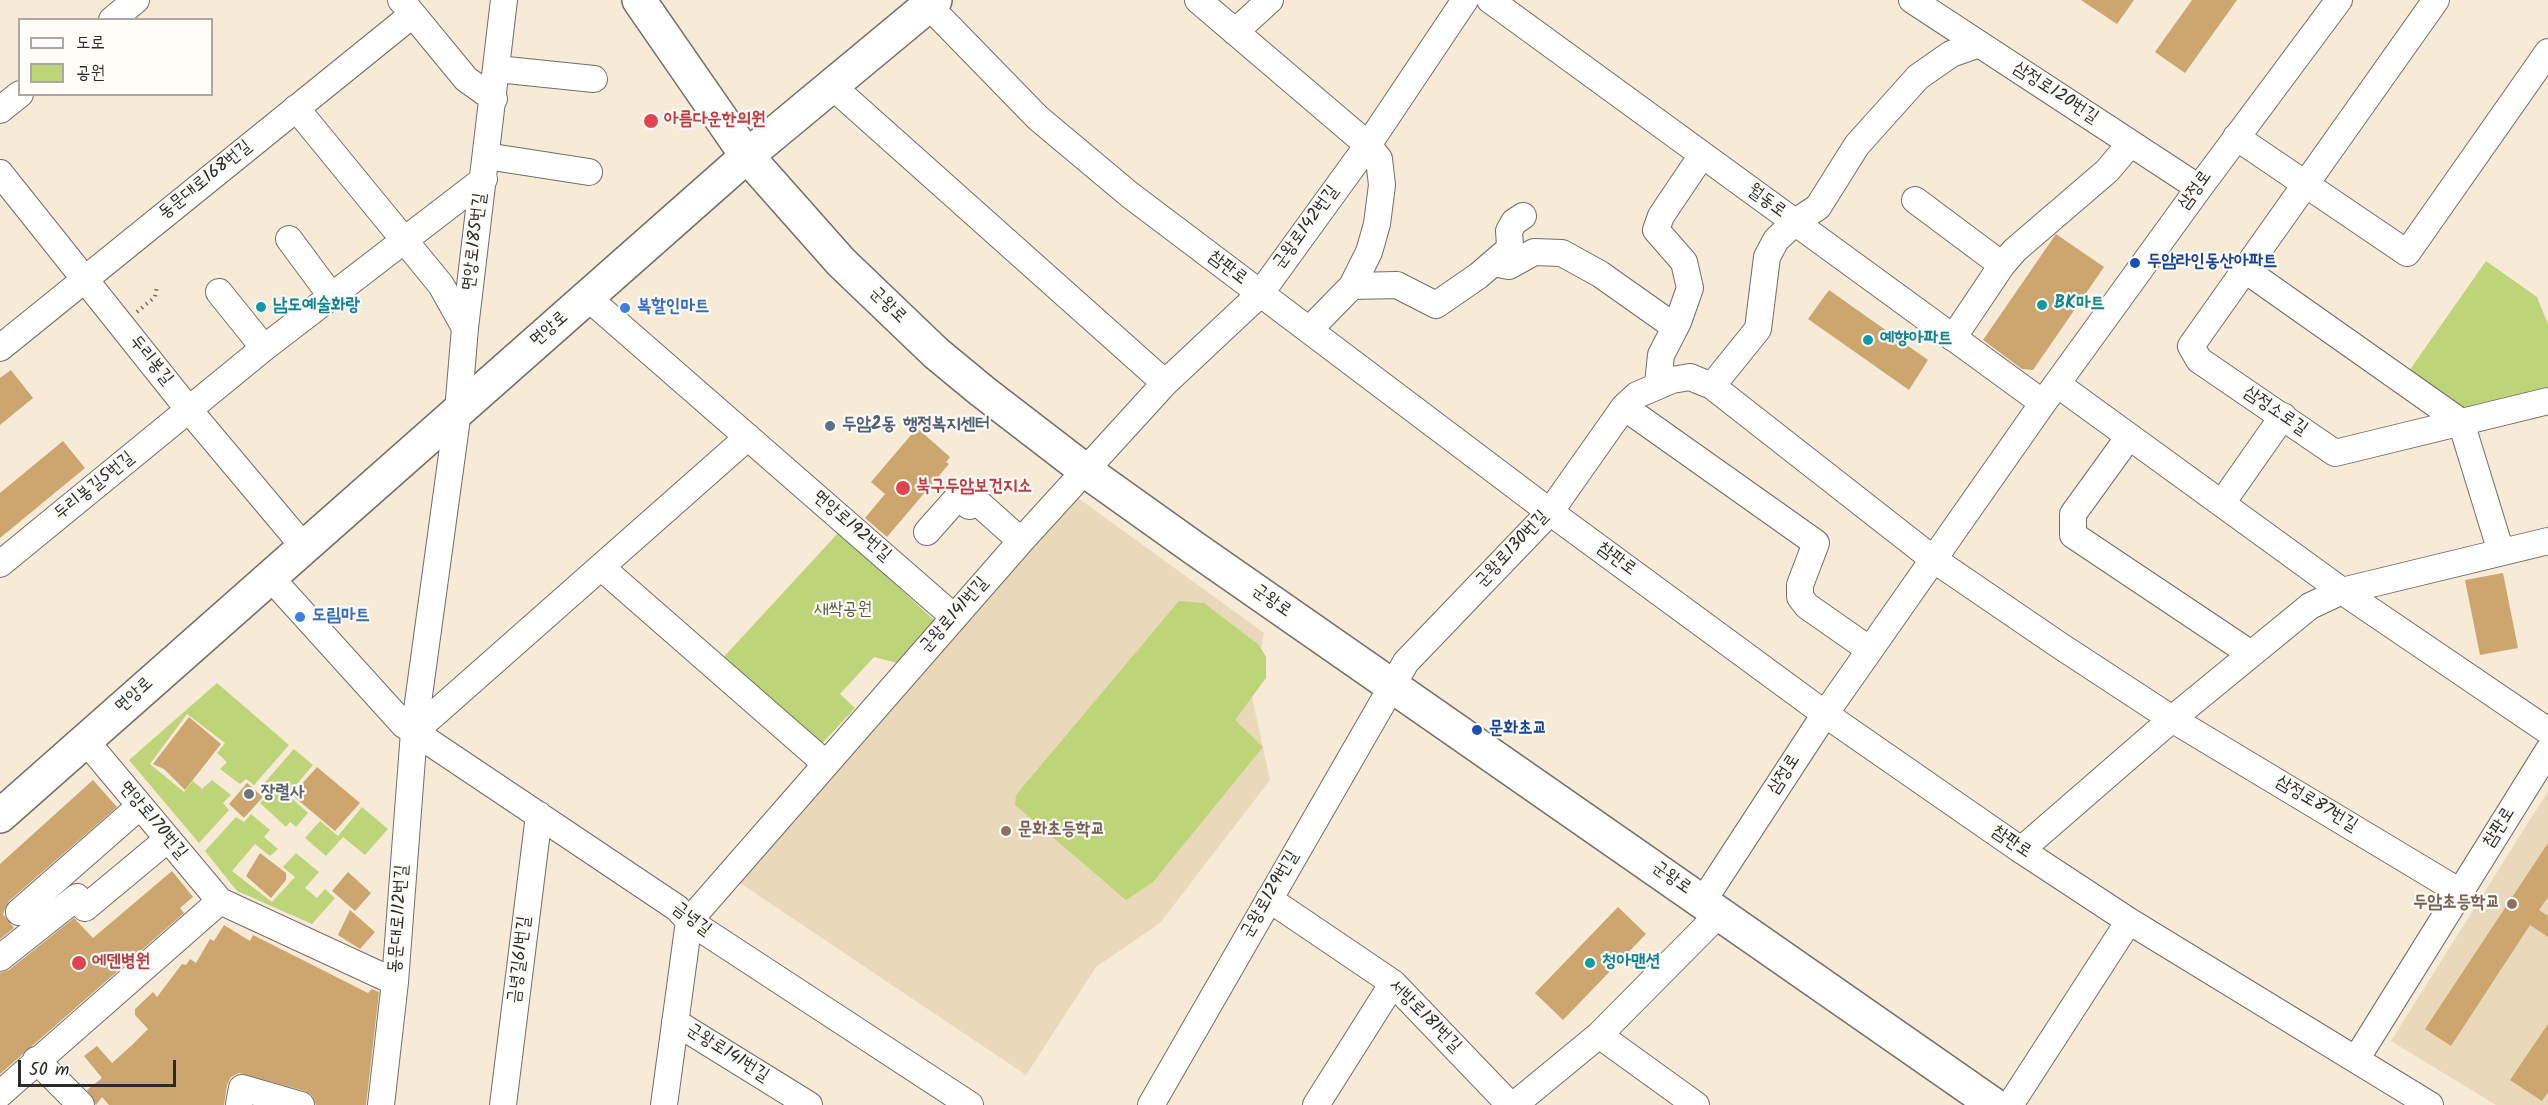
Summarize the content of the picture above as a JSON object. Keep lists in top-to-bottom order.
{
  "streets": {
    "main road": ["군왕로", "면앙로"],
    "street": [
      "삼정로120번길",
      "동문대로168번길",
      "삼정로",
      "월동로",
      "군왕로142번길",
      "면앙로185번길",
      "참판로",
      "두리봉길",
      "삼정소로길",
      "두리봉길5번길",
      "면앙로192번길",
      "군왕로130번길",
      "군왕로141번길",
      "삼정로87번길",
      "면앙로170번길",
      "군왕로129번길",
      "동문대로112번길",
      "금녕길",
      "금녕길61번길",
      "서방로181번길"
    ]
  },
  "crossings": [
    ["삼정로120번길", "삼정로"],
    ["동문대로168번길", "면앙로185번길"],
    ["동문대로168번길", "두리봉길"],
    ["삼정로", "월동로"],
    ["삼정로", "참판로"],
    ["삼정로", "군왕로"],
    ["삼정로", "삼정로87번길"],
    ["삼정로", "서방로181번길"],
    ["군왕로142번길", "참판로"],
    ["군왕로142번길", "군왕로"],
    ["군왕로142번길", "군왕로141번길"],
    ["면앙로185번길", "면앙로"],
    ["면앙로185번길", "두리봉길5번길"],
    ["면앙로185번길", "동문대로112번길"],
    ["참판로", "면앙로"],
    ["참판로", "군왕로130번길"],
    ["참판로", "삼정로87번길"],
    ["군왕로", "면앙로"],
    ["군왕로", "군왕로130번길"],
    ["군왕로", "군왕로141번길"],
    ["군왕로", "군왕로129번길"],
    ["면앙로", "두리봉길"],
    ["면앙로", "면앙로192번길"],
    ["면앙로", "면앙로170번길"],
    ["면앙로", "동문대로112번길"],
    ["두리봉길", "두리봉길5번길"],
    ["면앙로192번길", "군왕로141번길"],
    ["군왕로130번길", "군왕로129번길"],
    ["군왕로141번길", "금녕길"],
    ["면앙로170번길", "동문대로112번길"],
    ["군왕로129번길", "서방로181번길"],
    ["동문대로112번길", "금녕길"],
    ["금녕길", "금녕길61번길"]
  ],
  "parks": ["새싹공원"],
  "places": [
    "아름다운한의원",
    "두암라인동산아파트",
    "BK마트",
    "남도예술화랑",
    "복할인마트",
    "예향아파트",
    "두암2동 행정복지센터",
    "북구두암보건지소",
    "도림마트",
    "문화초교",
    "장렬사",
    "문화초등학교",
    "두암초등학교",
    "에덴병원",
    "청아맨션"
  ],
  "legend": ["도로", "공원"],
  "scale_bar": "50 m"
}
